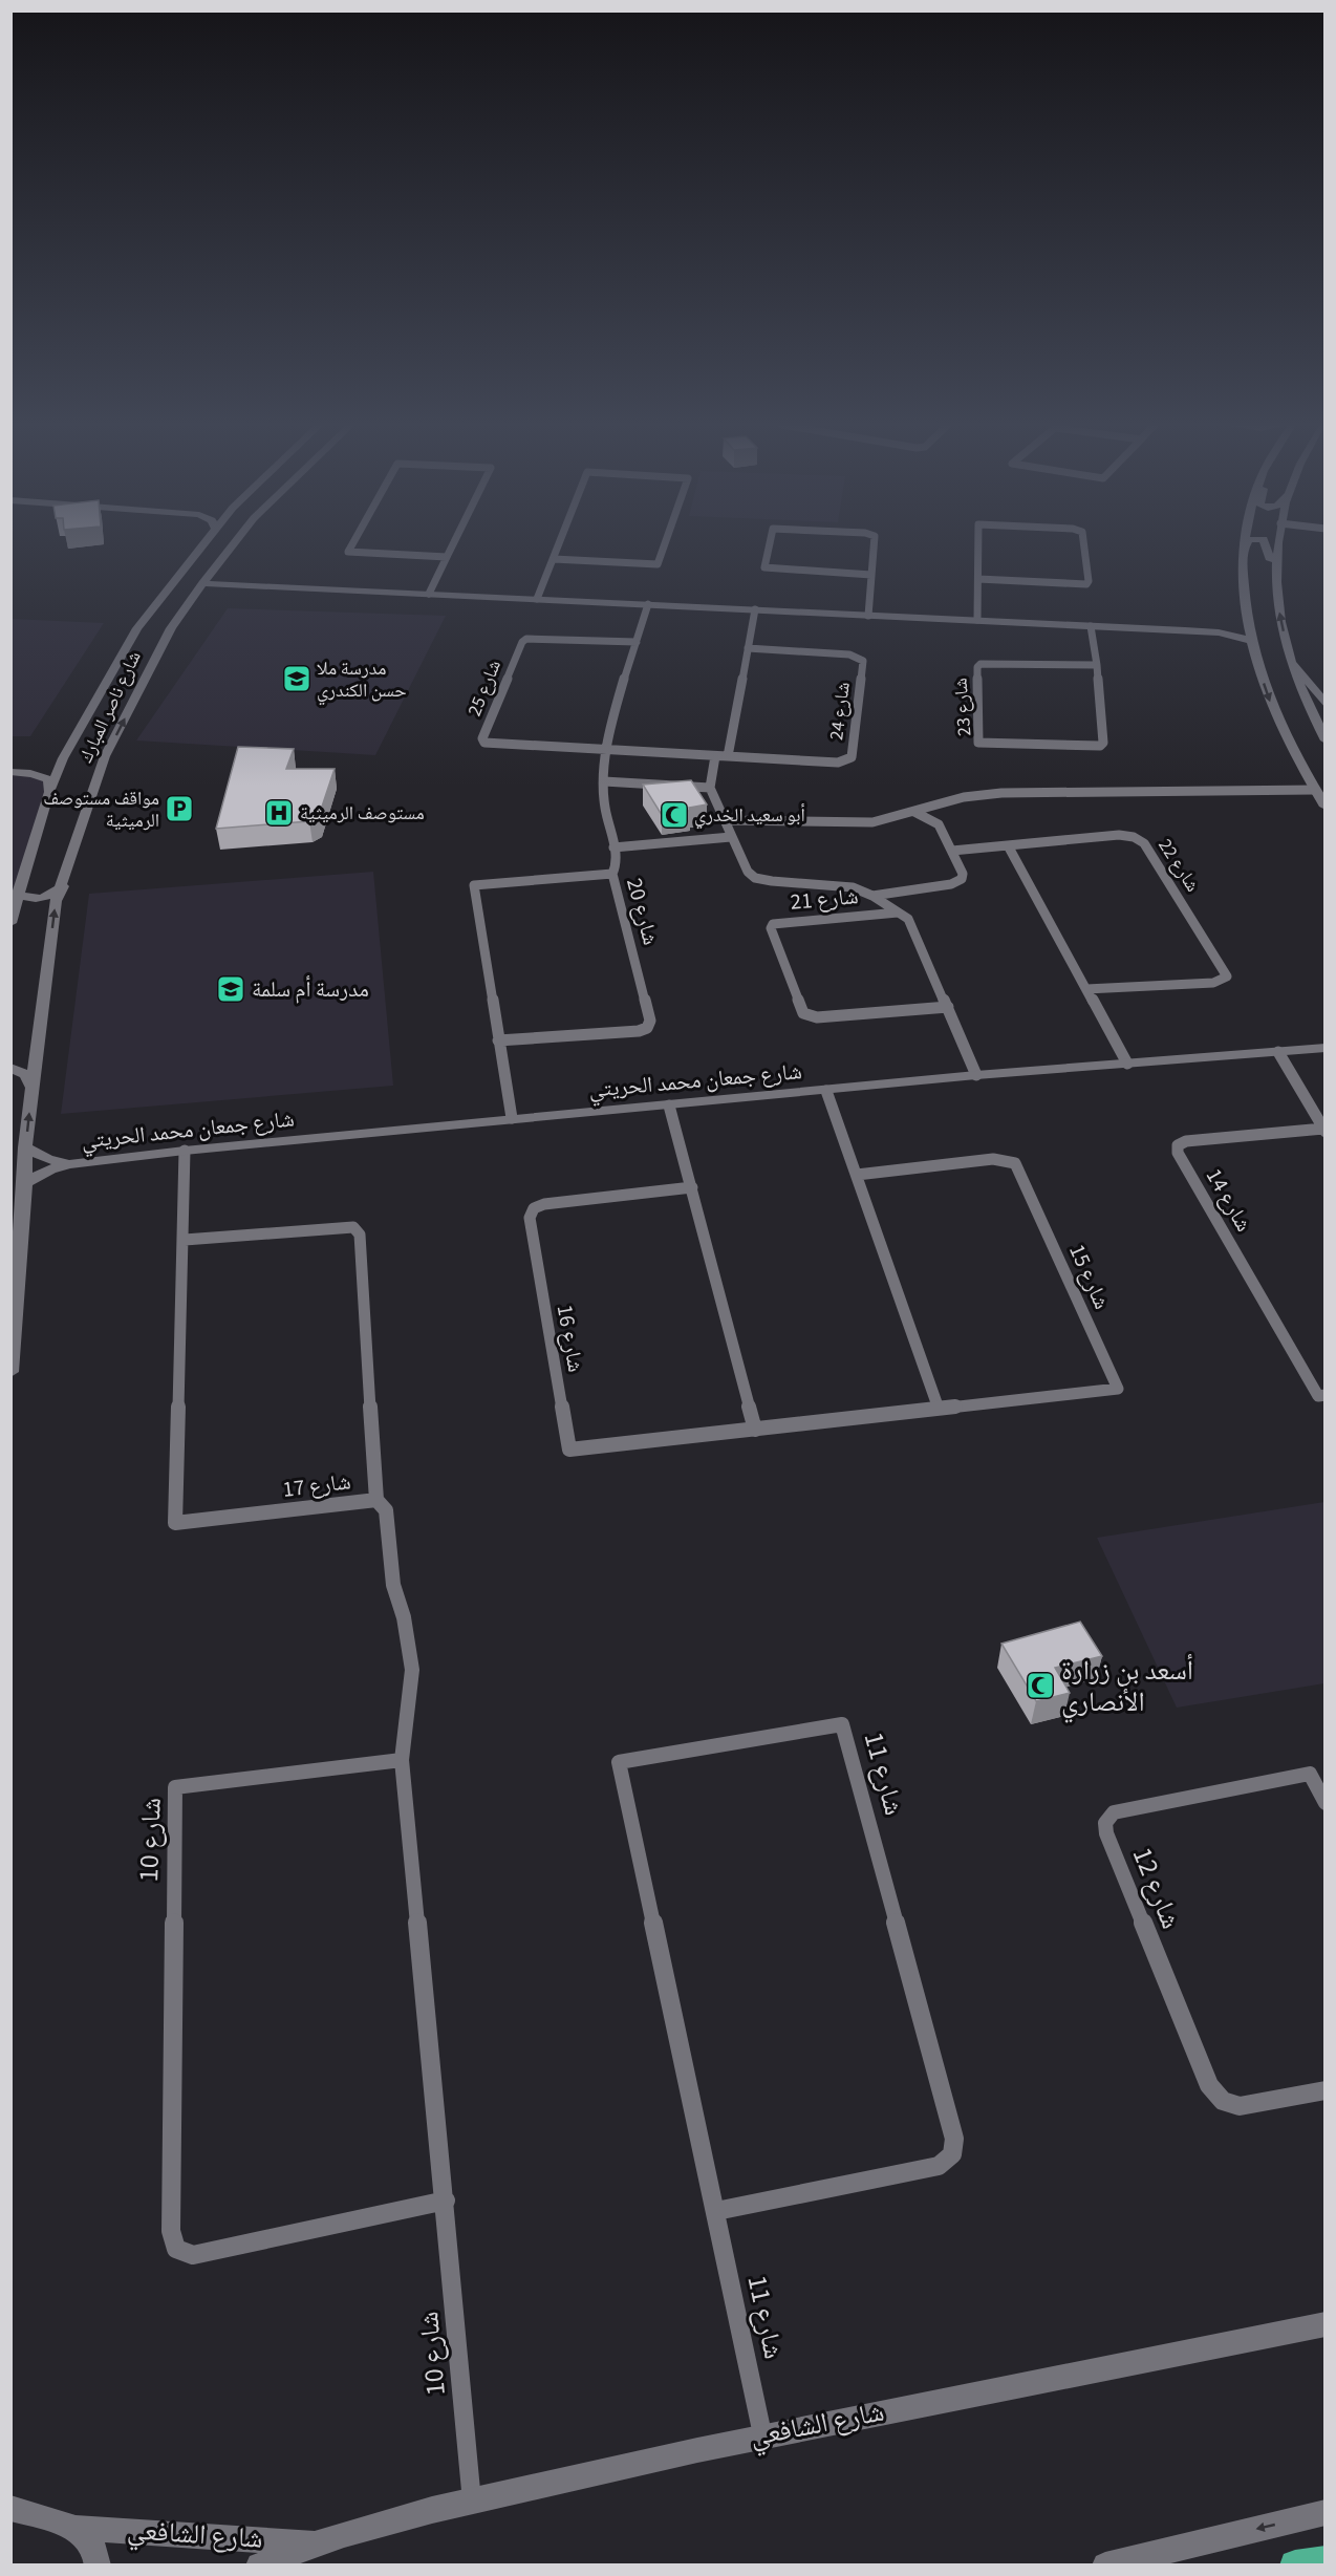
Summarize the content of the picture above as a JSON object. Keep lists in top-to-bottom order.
{
  "streets": {
    "street": [
      "شارع 25",
      "شارع ناصر المبارك",
      "شارع 23",
      "شارع 24",
      "شارع 22",
      "شارع 21",
      "شارع 20",
      "شارع جمعان محمد الحريتي",
      "شارع 14",
      "شارع 15",
      "شارع 16",
      "شارع 17",
      "شارع 11",
      "شارع 10",
      "شارع 12",
      "شارع الشافعي"
    ]
  },
  "crossings": [
    ["شارع 25", "شارع 24"],
    ["شارع ناصر المبارك", "شارع جمعان محمد الحريتي"],
    ["شارع 20", "شارع جمعان محمد الحريتي"],
    ["شارع جمعان محمد الحريتي", "شارع 14"],
    ["شارع جمعان محمد الحريتي", "شارع 17"],
    ["شارع 15", "شارع 16"],
    ["شارع 11", "شارع الشافعي"],
    ["شارع 10", "شارع الشافعي"]
  ],
  "places": {
    "school or university": ["مدرسة ملا حسن الكندري", "مدرسة أم سلمة"],
    "parking": ["مواقف مستوصف الرميثية"],
    "hospital": ["مستوصف الرميثية"],
    "mosque": ["أبو سعيد الخدري", "أسعد بن زرارة الأنصاري"]
  }
}
